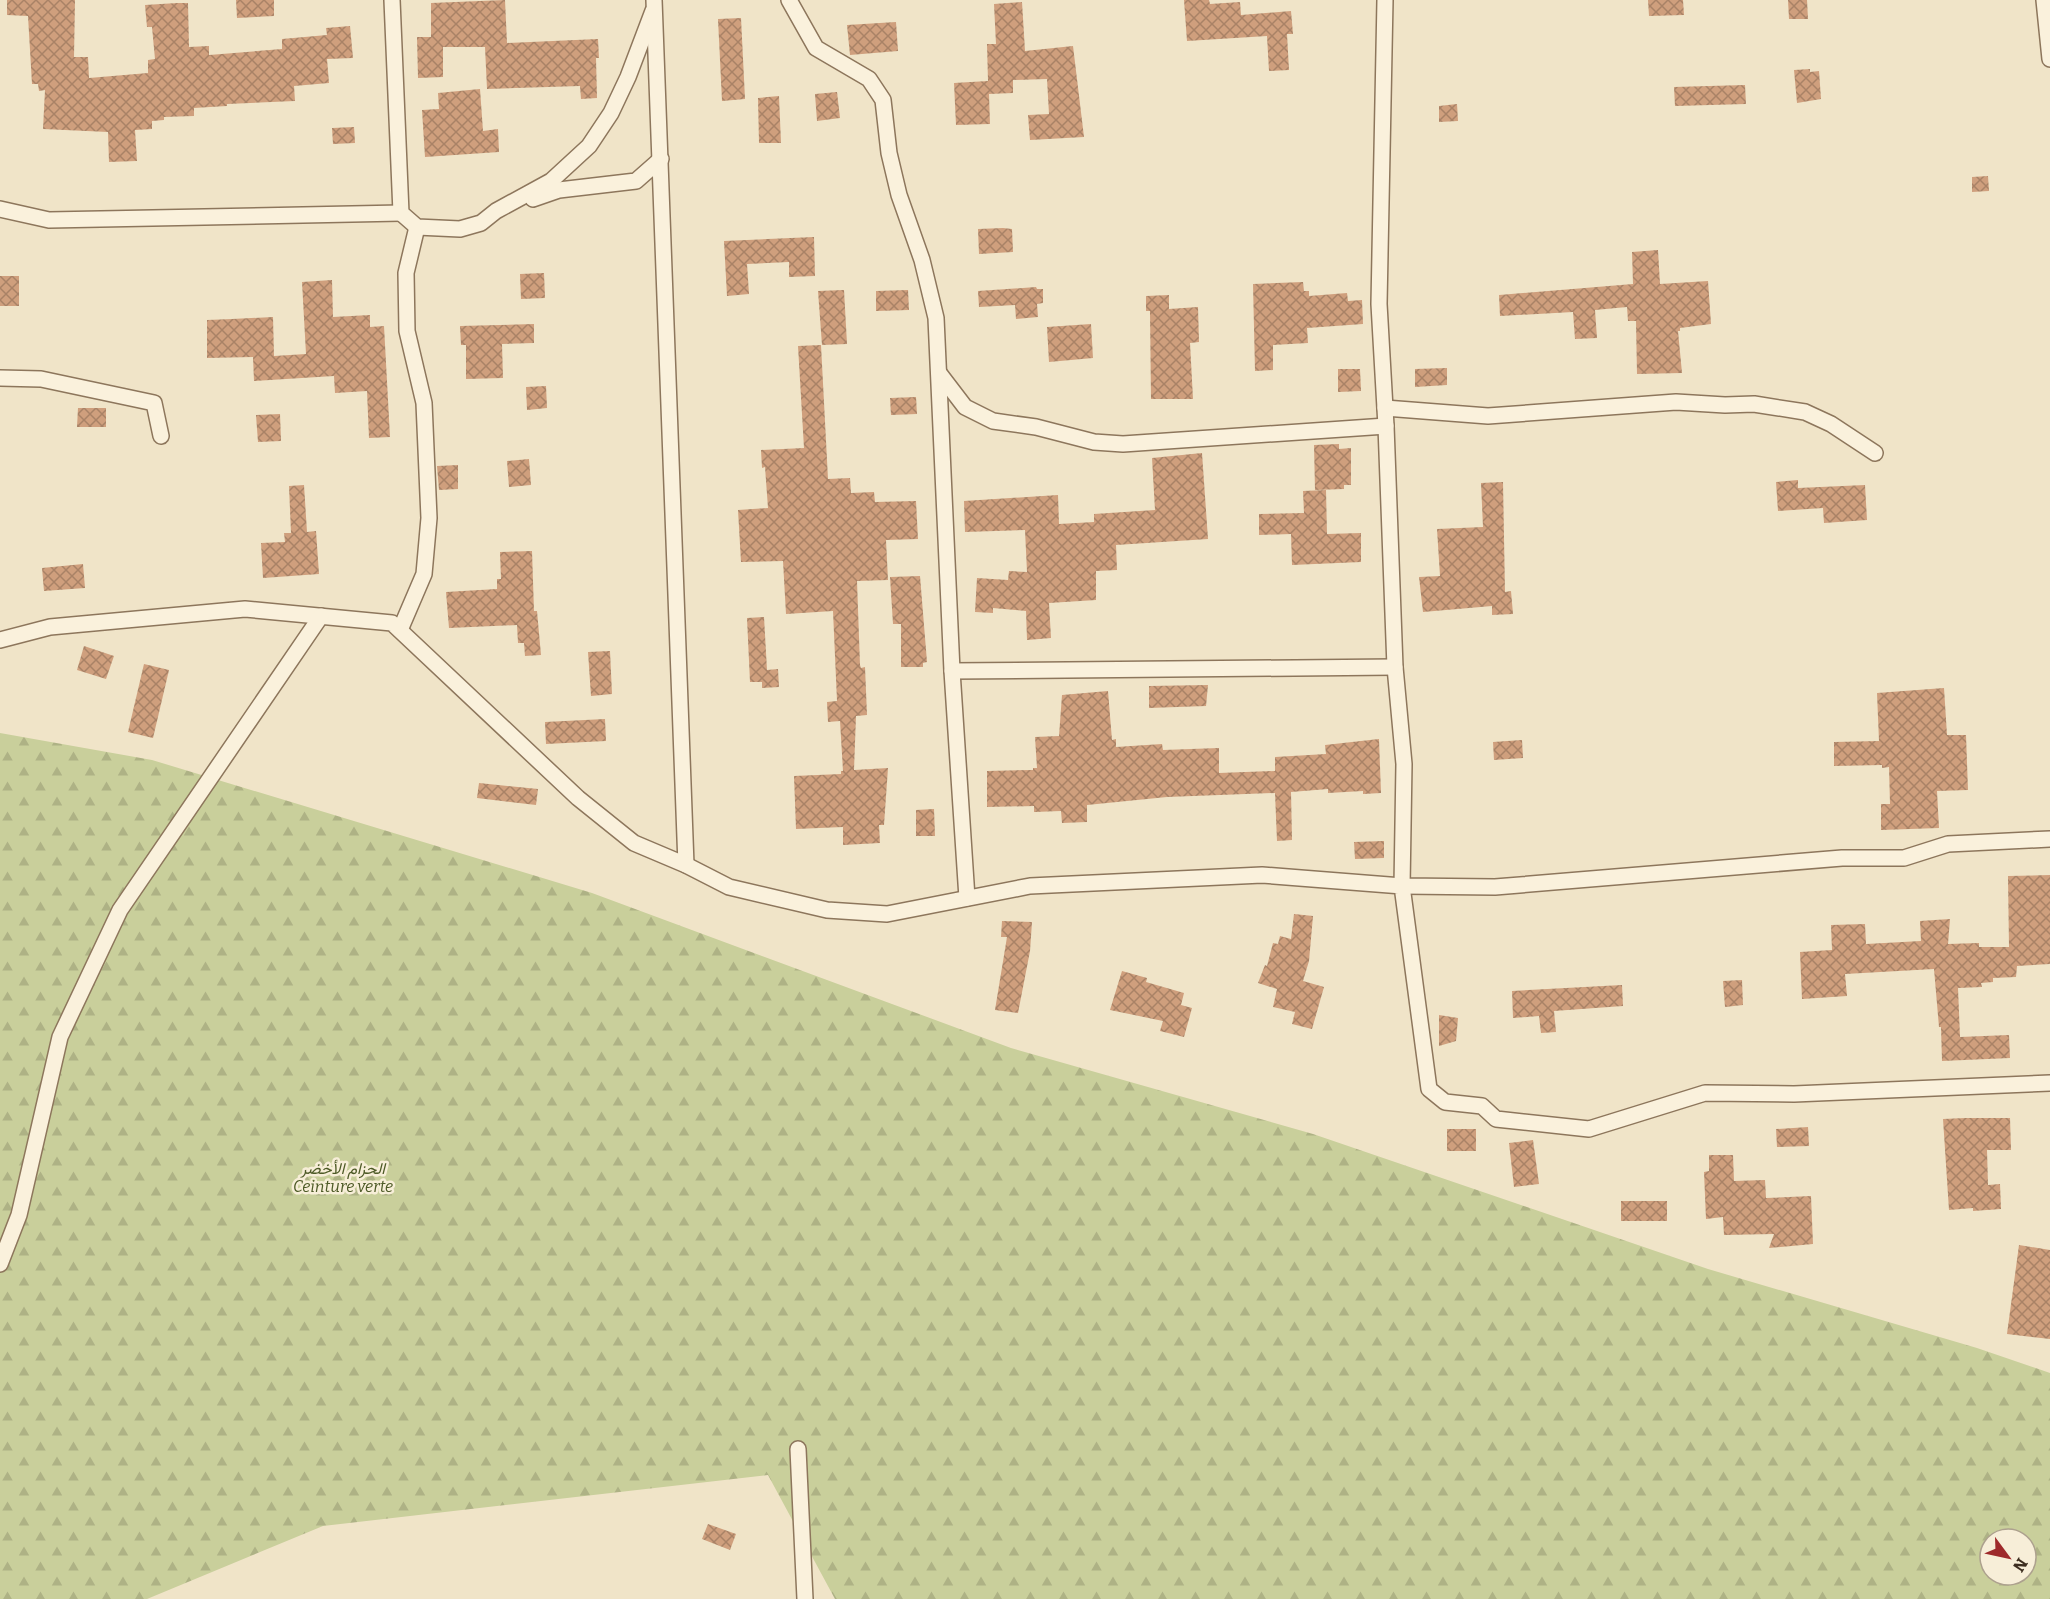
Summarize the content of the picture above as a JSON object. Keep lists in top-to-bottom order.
{
  "parks": ["الحزام الأخضر Ceinture verte"],
  "north": "bottom right"
}
